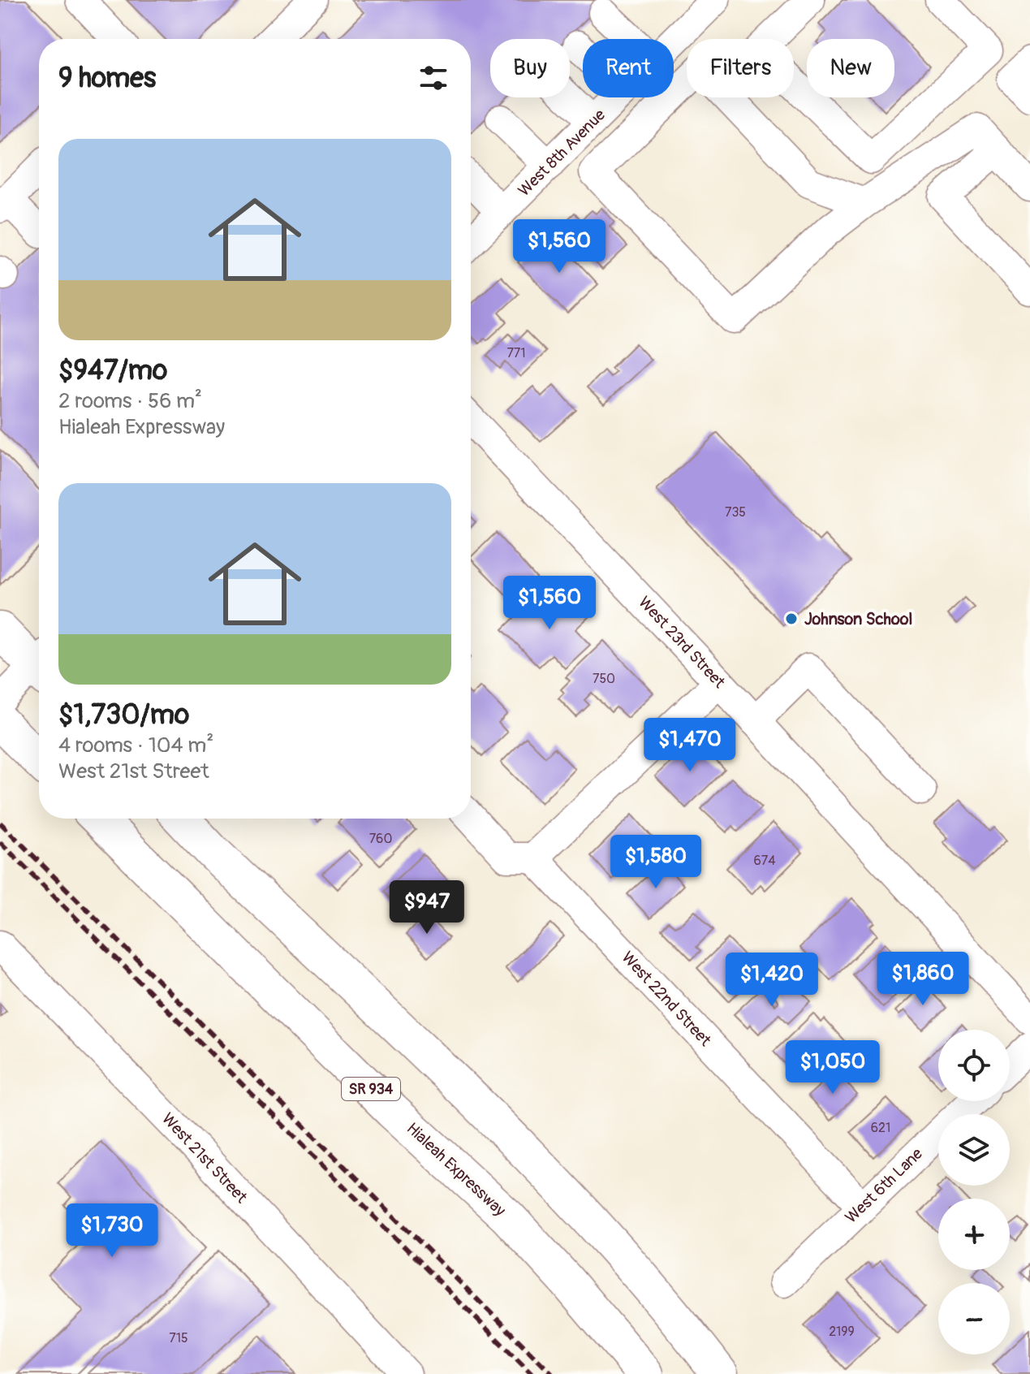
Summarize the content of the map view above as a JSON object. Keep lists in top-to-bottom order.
{
  "streets": {
    "main road": ["SR 934", "Hialeah Expressway"],
    "street": [
      "West 8th Avenue",
      "West 23rd Street",
      "West 22nd Street",
      "West 21st Street",
      "West 6th Lane"
    ]
  },
  "crossings": [
    ["West 22nd Street", "West 6th Lane"]
  ],
  "places": ["Johnson School"],
  "house_numbers": [
    "771",
    "735",
    "750",
    "760",
    "674",
    "621",
    "2199",
    "715"
  ],
  "page": {
    "chip": [
      "Buy",
      "Rent",
      "Filters",
      "New"
    ],
    "heading": "9 homes",
    "list": [
      {
        "name": "$947/mo",
        "note": "2 rooms · 56 m² · Hialeah Expressway"
      },
      {
        "name": "$1,730/mo",
        "note": "4 rooms · 104 m² · West 21st Street"
      }
    ],
    "price": [
      "$1,560",
      "$1,560",
      "$1,470",
      "$1,580",
      "$947",
      "$1,860",
      "$1,420",
      "$1,050",
      "$1,730"
    ],
    "map_buttons": ["+", "−"]
  }
}
